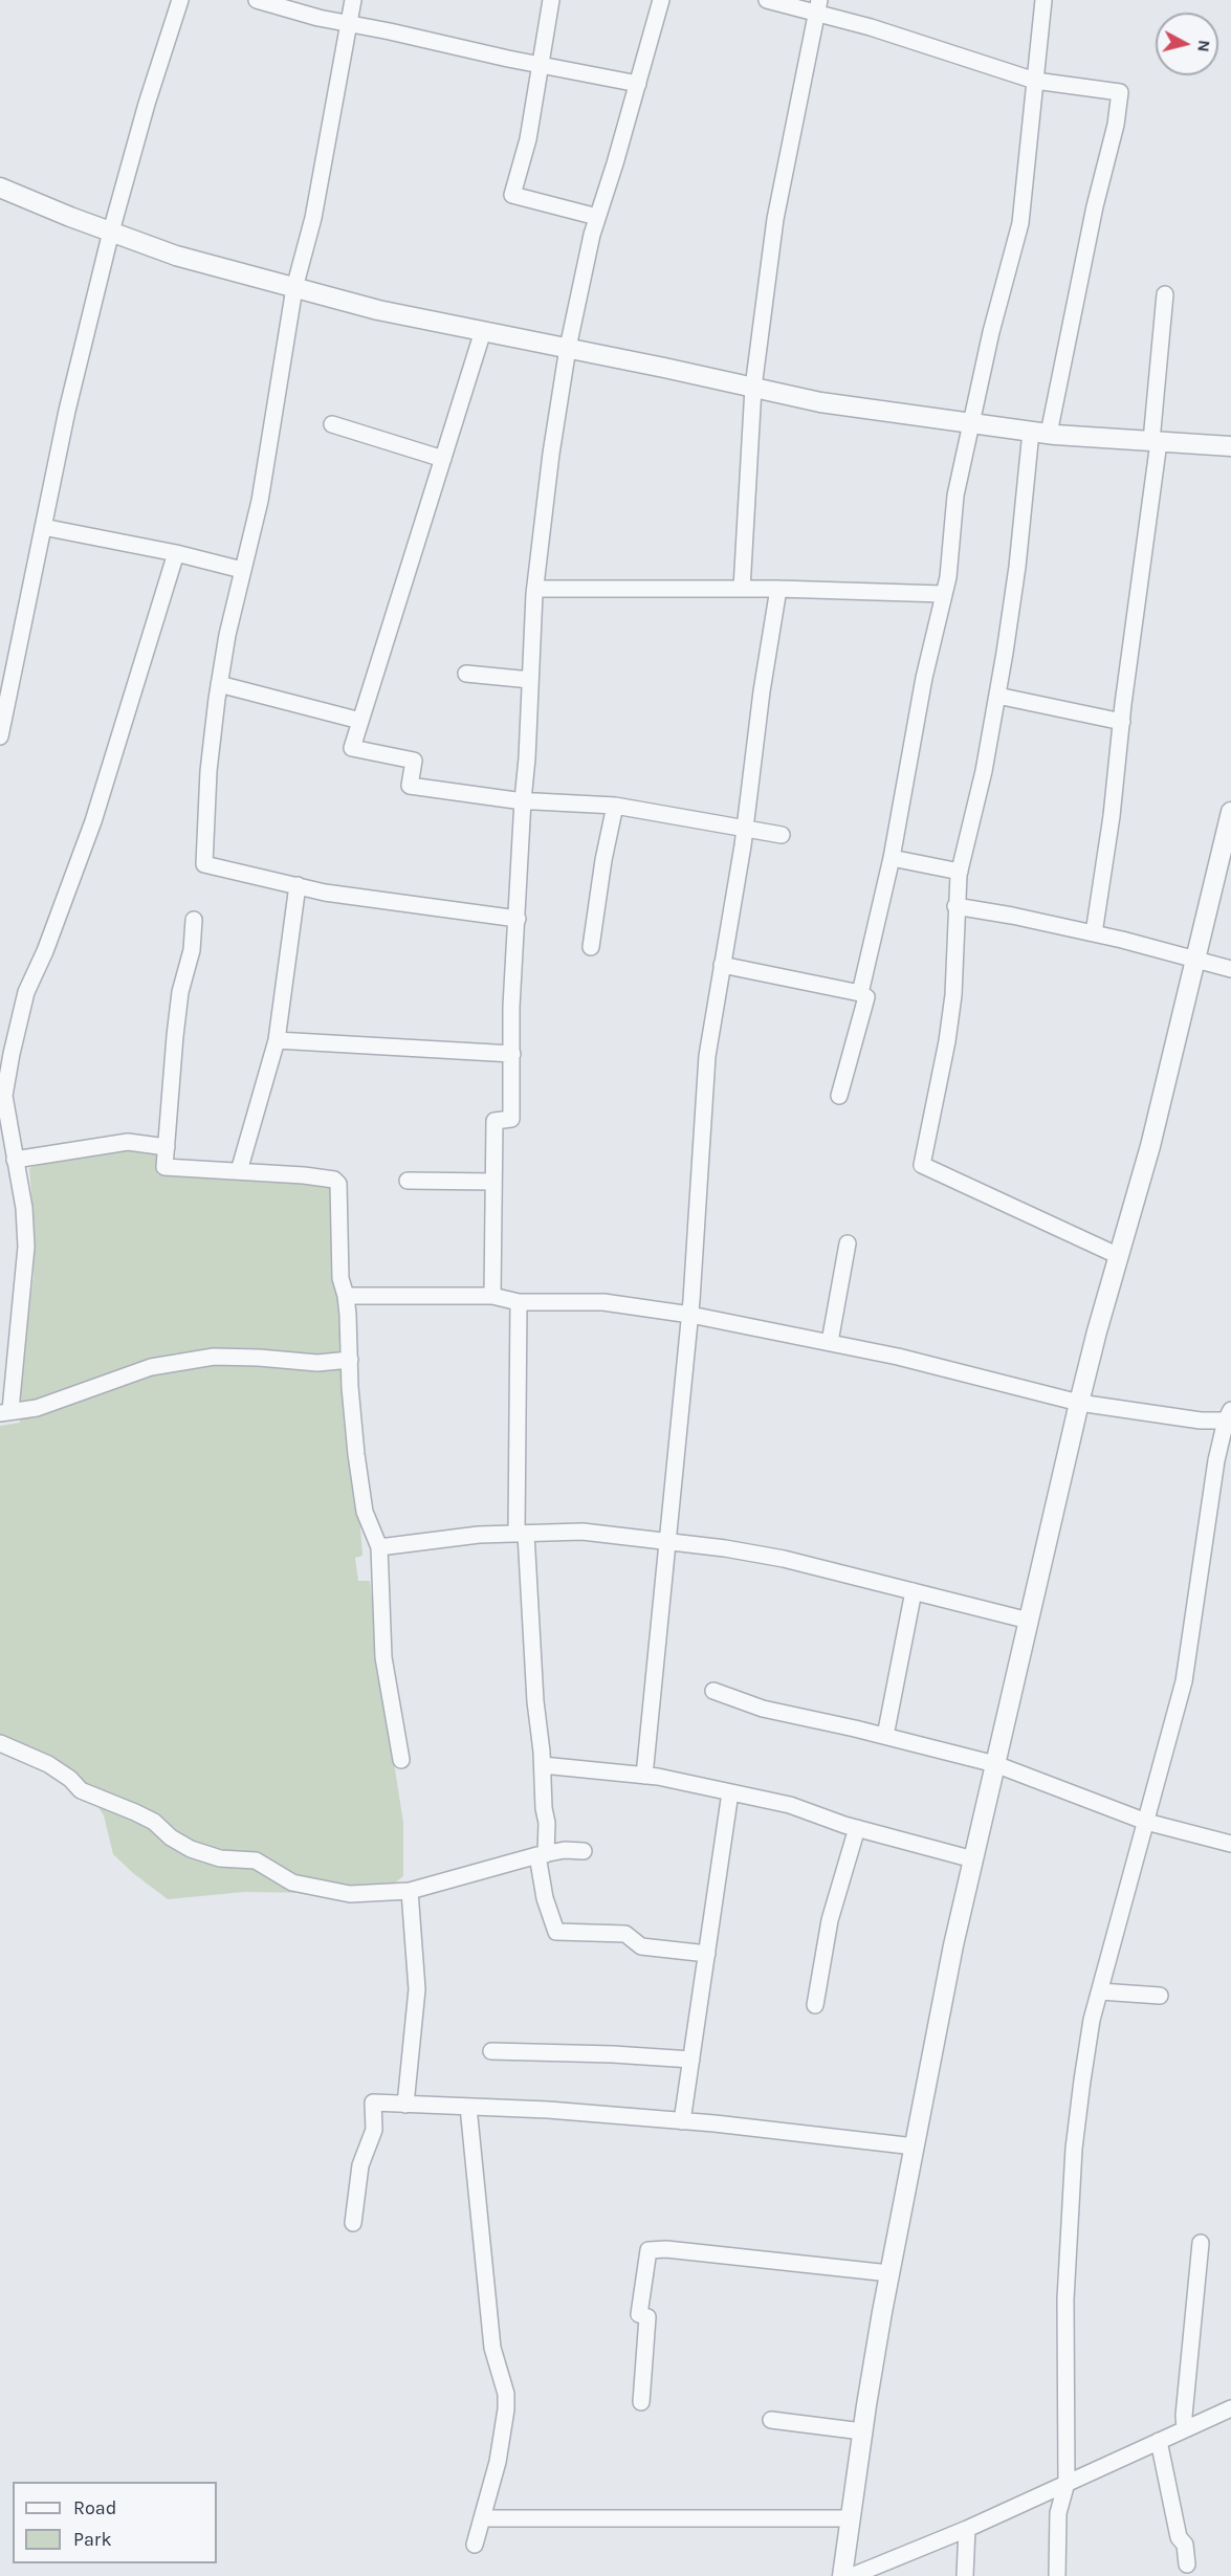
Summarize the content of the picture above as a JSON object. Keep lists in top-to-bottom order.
{
  "legend": ["Road", "Park"],
  "north": "right"
}
